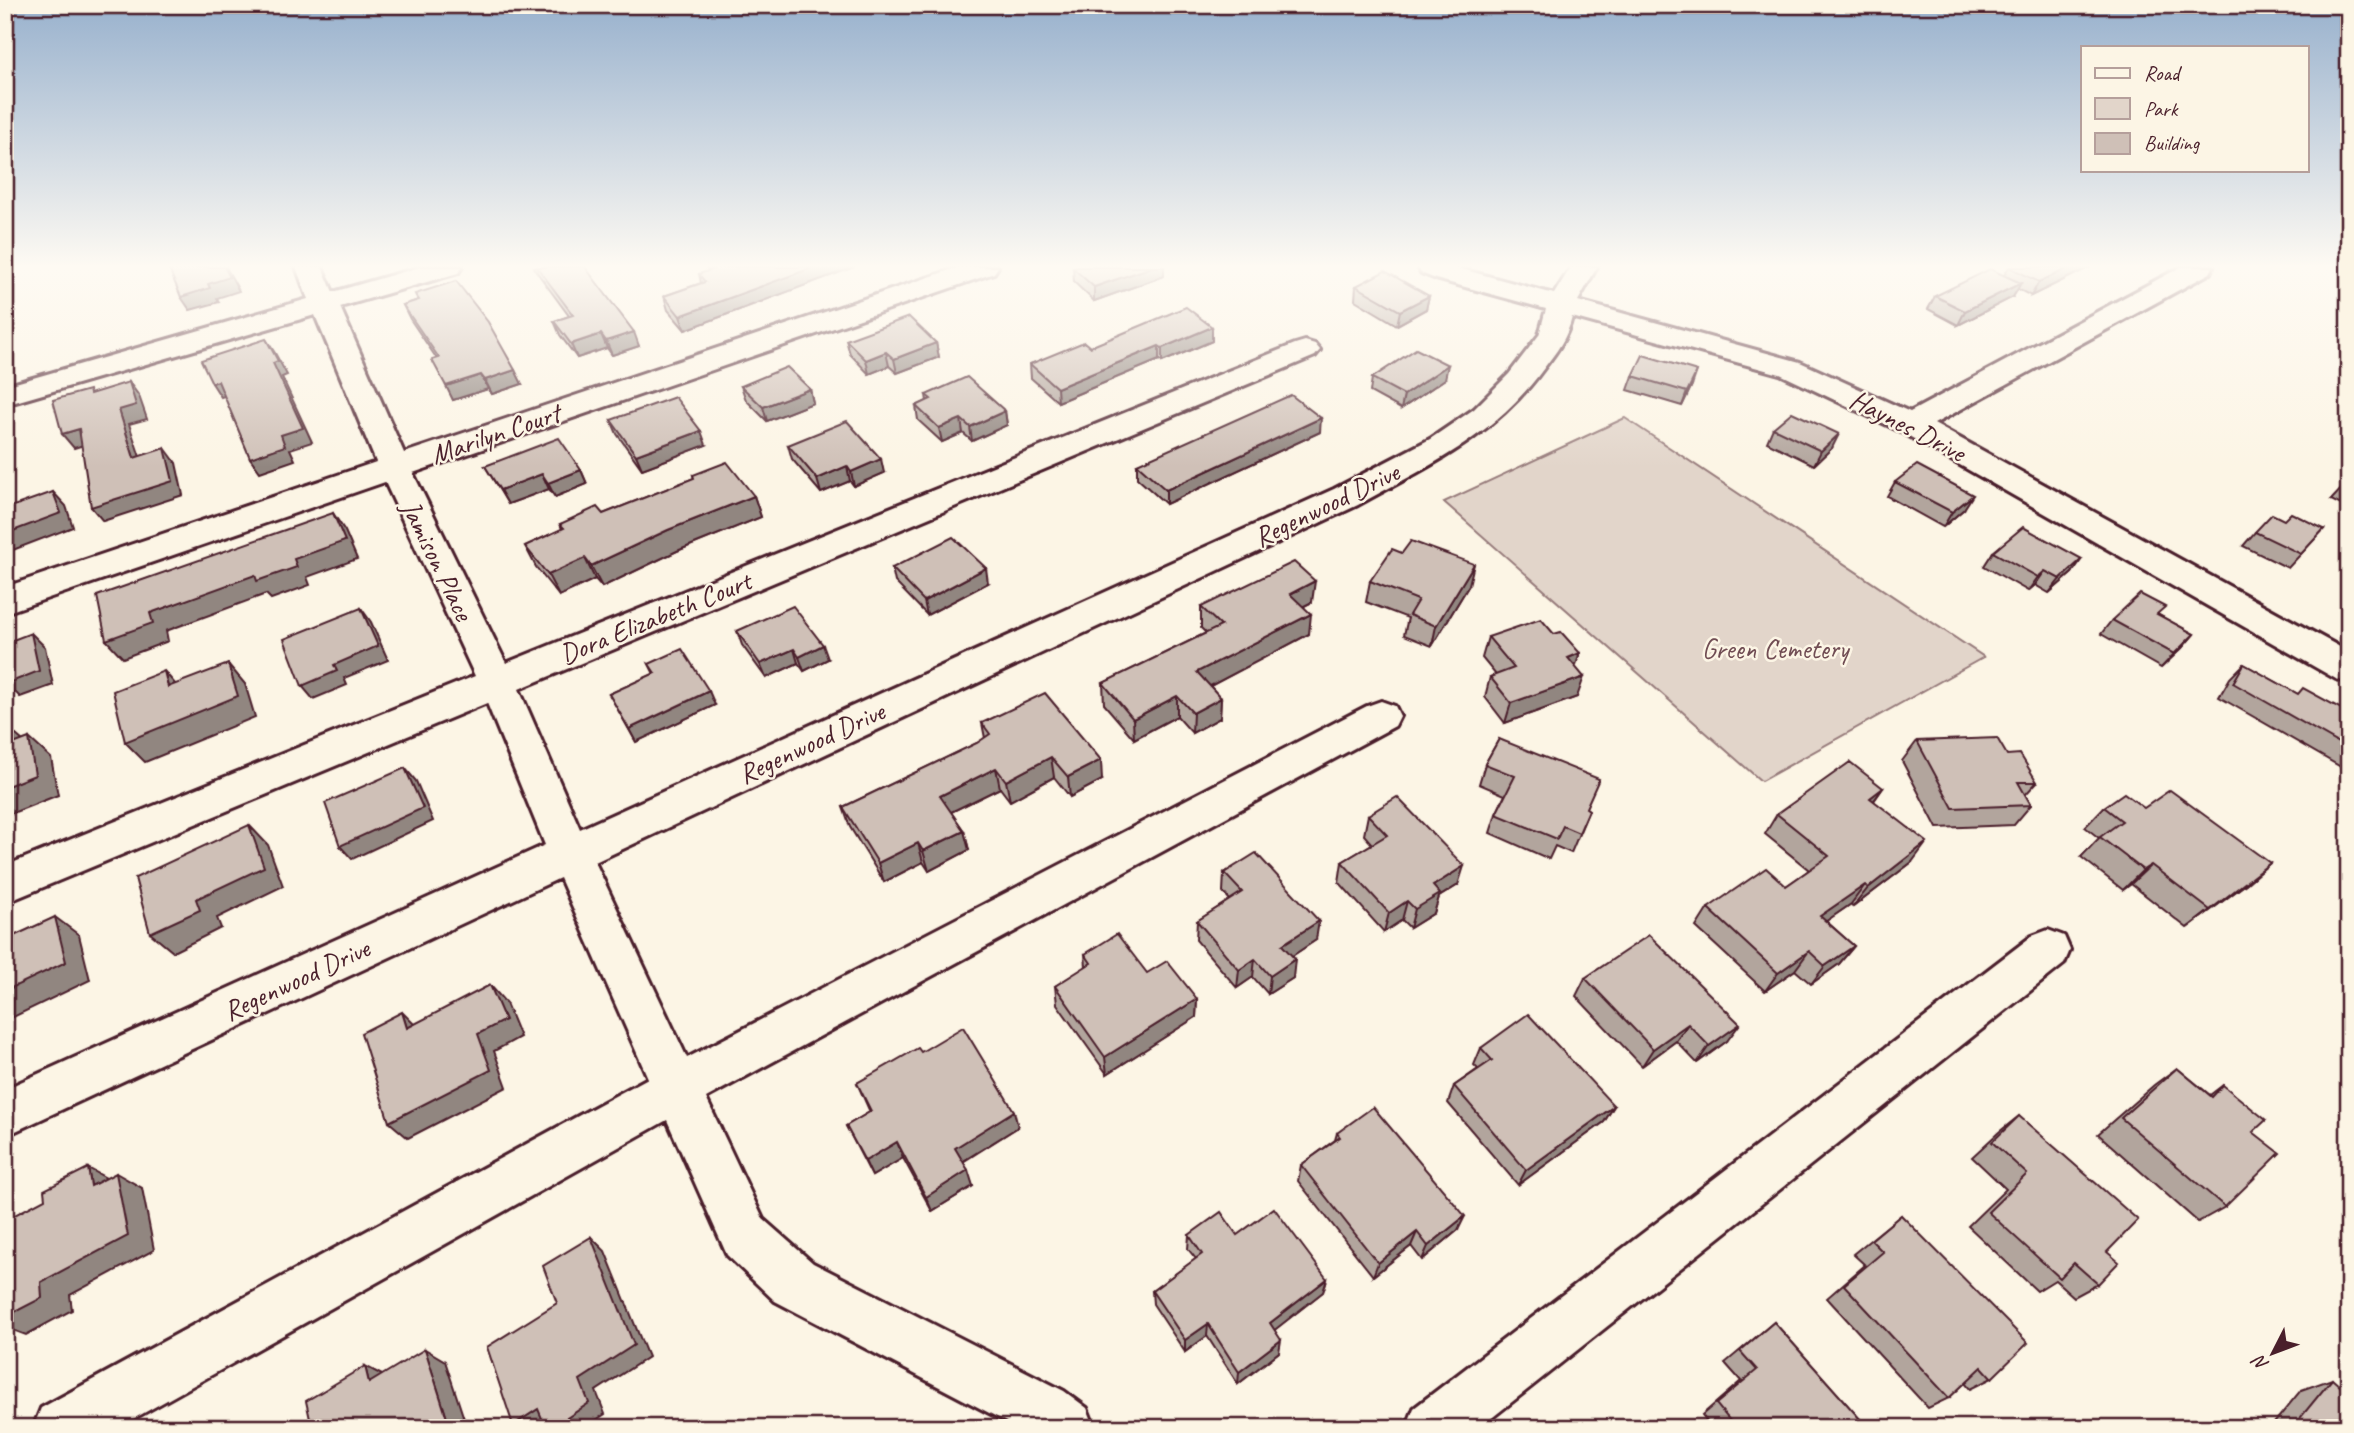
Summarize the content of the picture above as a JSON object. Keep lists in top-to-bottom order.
{
  "streets": {
    "street": [
      "Haynes Drive",
      "Marilyn Court",
      "Regenwood Drive",
      "Jamison Place",
      "Dora Elizabeth Court"
    ]
  },
  "crossings": [
    ["Marilyn Court", "Jamison Place"],
    ["Regenwood Drive", "Jamison Place"],
    ["Jamison Place", "Dora Elizabeth Court"]
  ],
  "parks": ["Green Cemetery"],
  "legend": ["Road", "Park", "Building"],
  "north": "bottom left"
}
